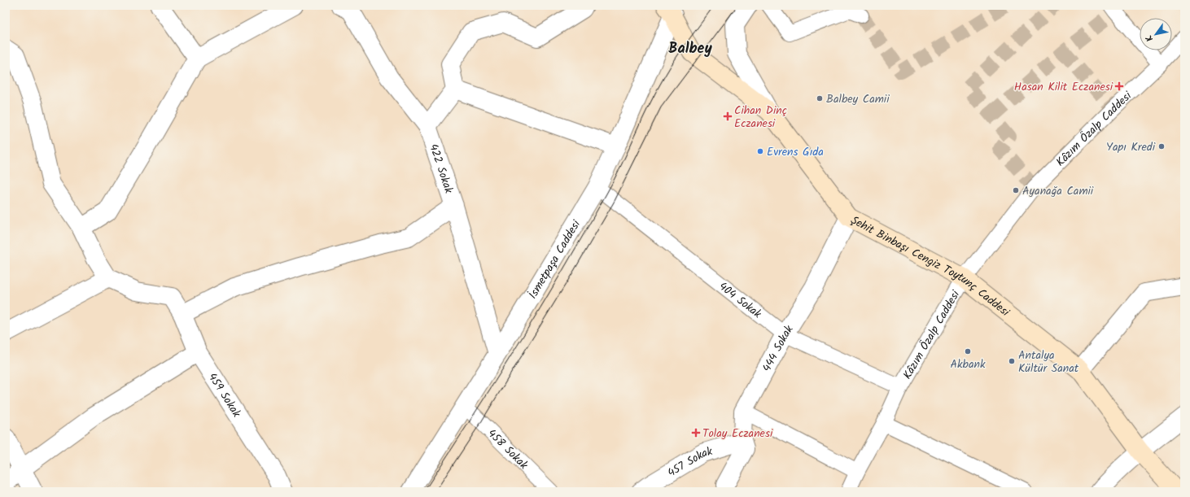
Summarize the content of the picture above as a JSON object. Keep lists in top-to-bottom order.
{
  "streets": {
    "main road": ["Şehit Binbaşı Cengiz Toytunç Caddesi"],
    "street": [
      "Kâzım Özalp Caddesi",
      "422 Sokak",
      "İsmetpaşa Caddesi",
      "404 Sokak",
      "444 Sokak",
      "459 Sokak",
      "458 Sokak",
      "457 Sokak"
    ]
  },
  "crossings": [
    ["Kâzım Özalp Caddesi", "Şehit Binbaşı Cengiz Toytunç Caddesi"],
    ["Kâzım Özalp Caddesi", "404 Sokak"],
    ["422 Sokak", "İsmetpaşa Caddesi"],
    ["İsmetpaşa Caddesi", "Şehit Binbaşı Cengiz Toytunç Caddesi"],
    ["İsmetpaşa Caddesi", "404 Sokak"],
    ["İsmetpaşa Caddesi", "458 Sokak"],
    ["Şehit Binbaşı Cengiz Toytunç Caddesi", "444 Sokak"],
    ["404 Sokak", "444 Sokak"],
    ["444 Sokak", "457 Sokak"]
  ],
  "districts": ["Balbey"],
  "places": {
    "health": ["Hasan Kilit Eczanesi", "Cihan Dinç Eczanesi", "Tolay Eczanesi"],
    "other": [
      "Balbey Camii",
      "Yapı Kredi",
      "Evrens Gıda",
      "Ayanağa Camii",
      "Akbank",
      "Antalya Kültür Sanat"
    ]
  },
  "north": "bottom left"
}
